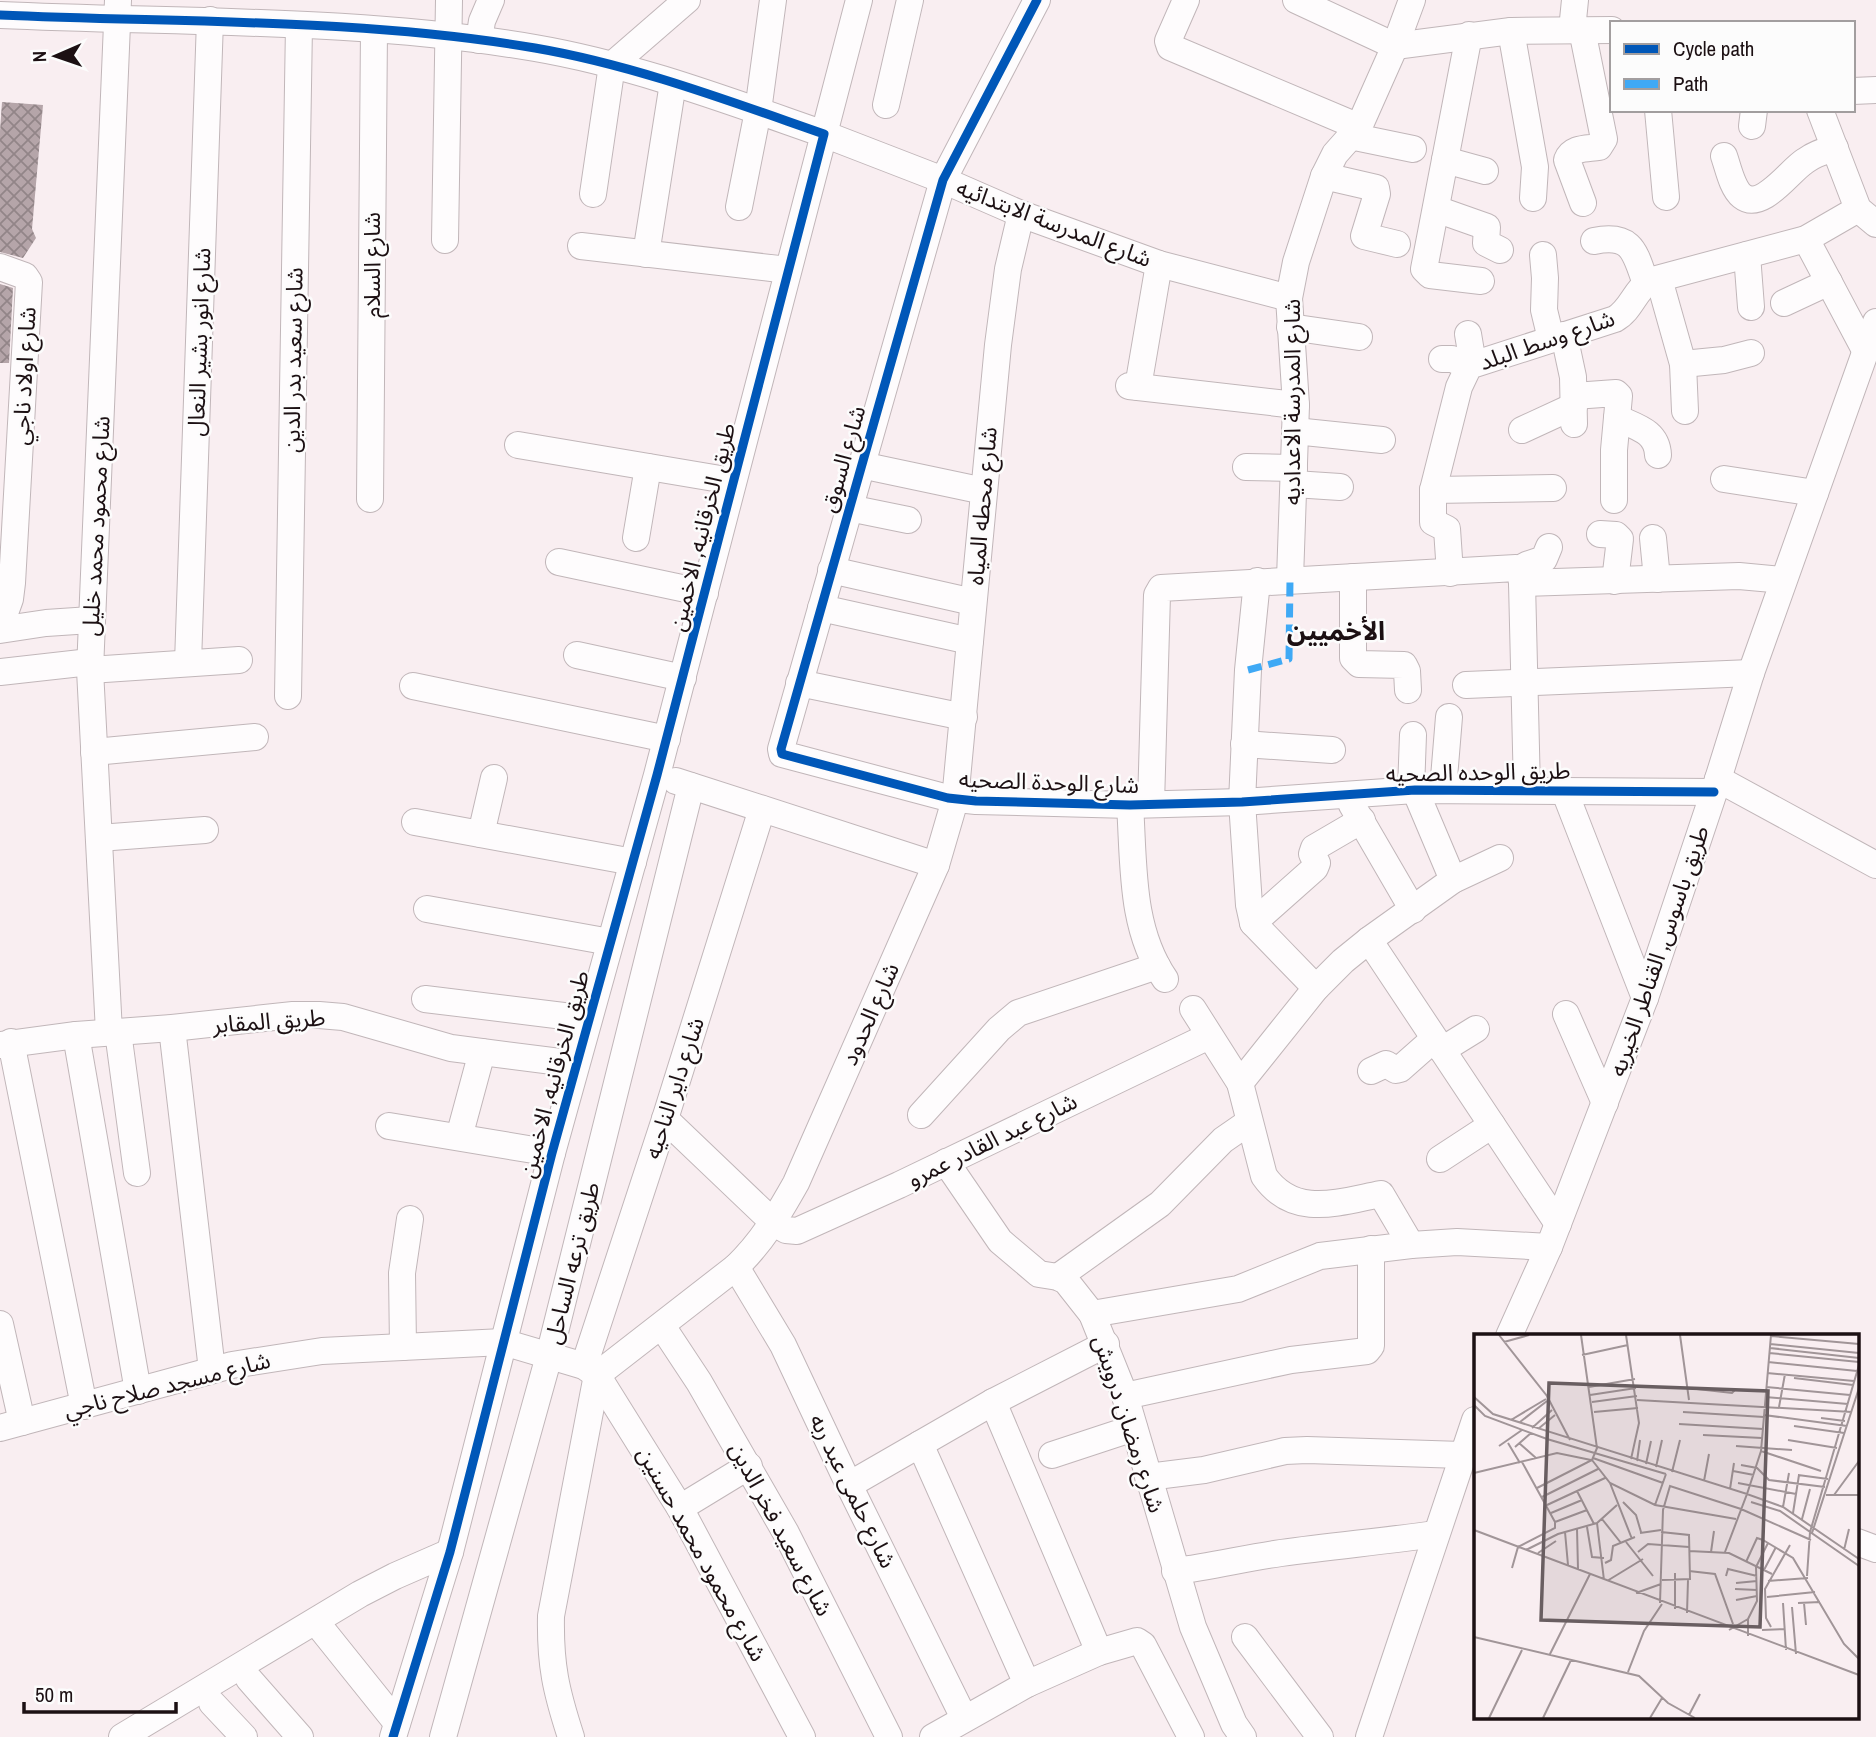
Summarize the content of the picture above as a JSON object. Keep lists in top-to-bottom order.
{
  "streets": {
    "street": [
      "شارع المدرسة الابتدائيه",
      "شارع السلام",
      "شارع وسط البلد",
      "شارع انور بشير النعال",
      "شارع سعيد بدر الدين",
      "شارع اولاد ناجي",
      "شارع المدرسة الاعداديه",
      "شارع السوق",
      "شارع محطه المياه",
      "شارع محمود محمد خليل",
      "طريق الخرقانيه, الاخمين",
      "طريق الوحده الصحيه",
      "شارع الوحدة الصحيه",
      "طريق باسوس, القناطر الخيريه",
      "شارع الحدود",
      "طريق المقابر",
      "شارع داير الناحيه",
      "شارع عبد القادر عمرو",
      "طريق ترعه الساحل",
      "شارع مسجد صلاح ناجي",
      "شارع رمضان درويش",
      "شارع حلمى عبد ربه",
      "شارع سعيد فخر الدين",
      "شارع محمود محمد حسنين"
    ]
  },
  "crossings": [
    ["شارع المدرسة الابتدائيه", "شارع المدرسة الاعداديه"],
    ["شارع المدرسة الابتدائيه", "شارع السوق"],
    ["شارع المدرسة الابتدائيه", "شارع محطه المياه"],
    ["شارع المدرسة الابتدائيه", "طريق الخرقانيه, الاخمين"],
    ["شارع اولاد ناجي", "شارع محمود محمد خليل"],
    ["شارع السوق", "شارع الوحدة الصحيه"],
    ["شارع محطه المياه", "شارع الوحدة الصحيه"],
    ["شارع محطه المياه", "شارع الحدود"],
    ["شارع محمود محمد خليل", "طريق المقابر"],
    ["طريق الخرقانيه, الاخمين", "طريق المقابر"],
    ["طريق الخرقانيه, الاخمين", "شارع مسجد صلاح ناجي"],
    ["طريق الوحده الصحيه", "شارع الوحدة الصحيه"],
    ["طريق الوحده الصحيه", "طريق باسوس, القناطر الخيريه"],
    ["شارع الوحدة الصحيه", "شارع الحدود"],
    ["شارع الحدود", "شارع داير الناحيه"],
    ["شارع الحدود", "شارع عبد القادر عمرو"],
    ["شارع الحدود", "شارع مسجد صلاح ناجي"],
    ["شارع الحدود", "شارع حلمى عبد ربه"],
    ["شارع الحدود", "شارع سعيد فخر الدين"],
    ["شارع الحدود", "شارع محمود محمد حسنين"],
    ["شارع داير الناحيه", "شارع مسجد صلاح ناجي"],
    ["شارع داير الناحيه", "شارع محمود محمد حسنين"],
    ["شارع عبد القادر عمرو", "شارع رمضان درويش"],
    ["طريق ترعه الساحل", "شارع مسجد صلاح ناجي"],
    ["شارع مسجد صلاح ناجي", "شارع محمود محمد حسنين"]
  ],
  "districts": ["الأخميين"],
  "legend": ["Cycle path", "Path"],
  "scale_bar": "50 m",
  "north": "left"
}
